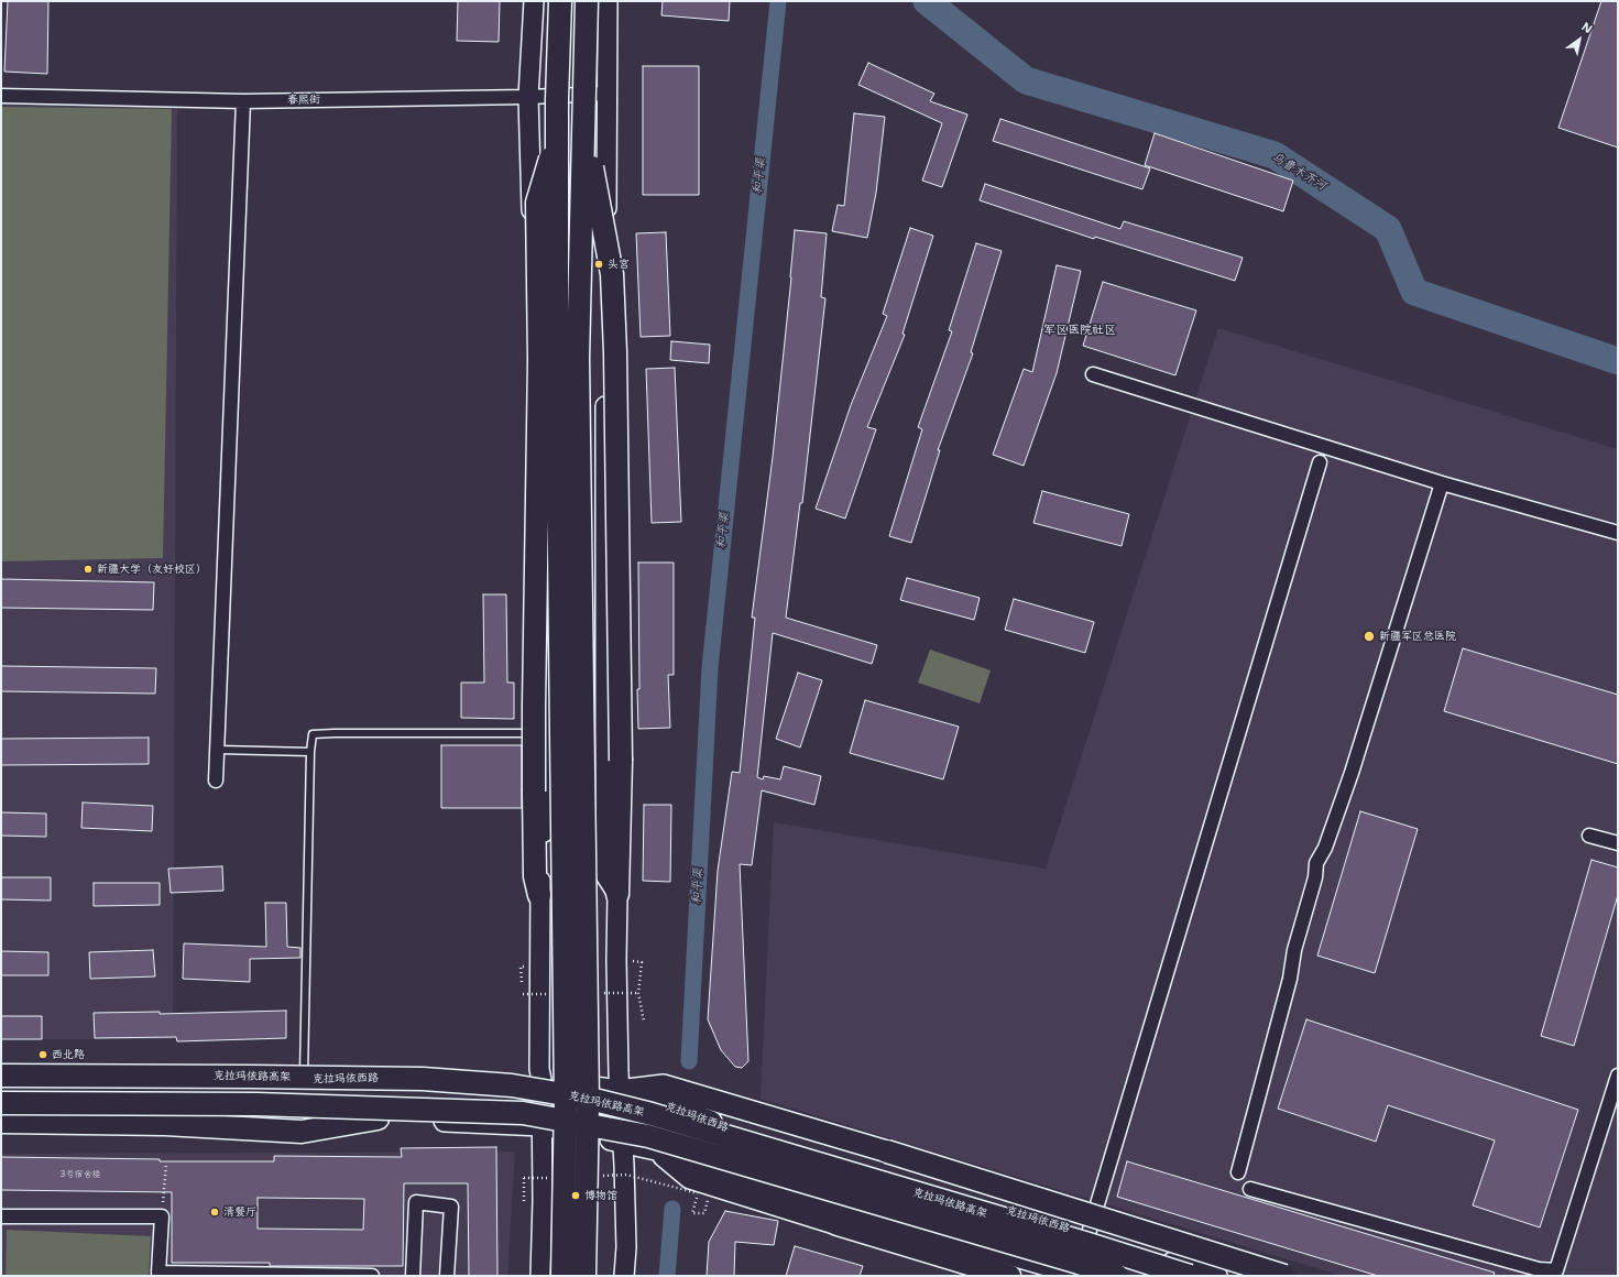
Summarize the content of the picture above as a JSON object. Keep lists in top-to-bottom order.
{
  "streets": {
    "highway": ["克拉玛依路高架"],
    "main road": ["克拉玛依西路"],
    "street": ["春熙街"]
  },
  "crossings": [
    ["克拉玛依路高架", "克拉玛依西路"]
  ],
  "districts": ["军区医院社区"],
  "water": ["乌鲁木齐河", "和平渠"],
  "places": [
    "头宫",
    "新疆大学（友好校区）",
    "新疆军区总医院",
    "西北路",
    "博物馆",
    "清餐厅"
  ],
  "house_numbers": ["3号宿舍楼"],
  "north": "top right"
}
